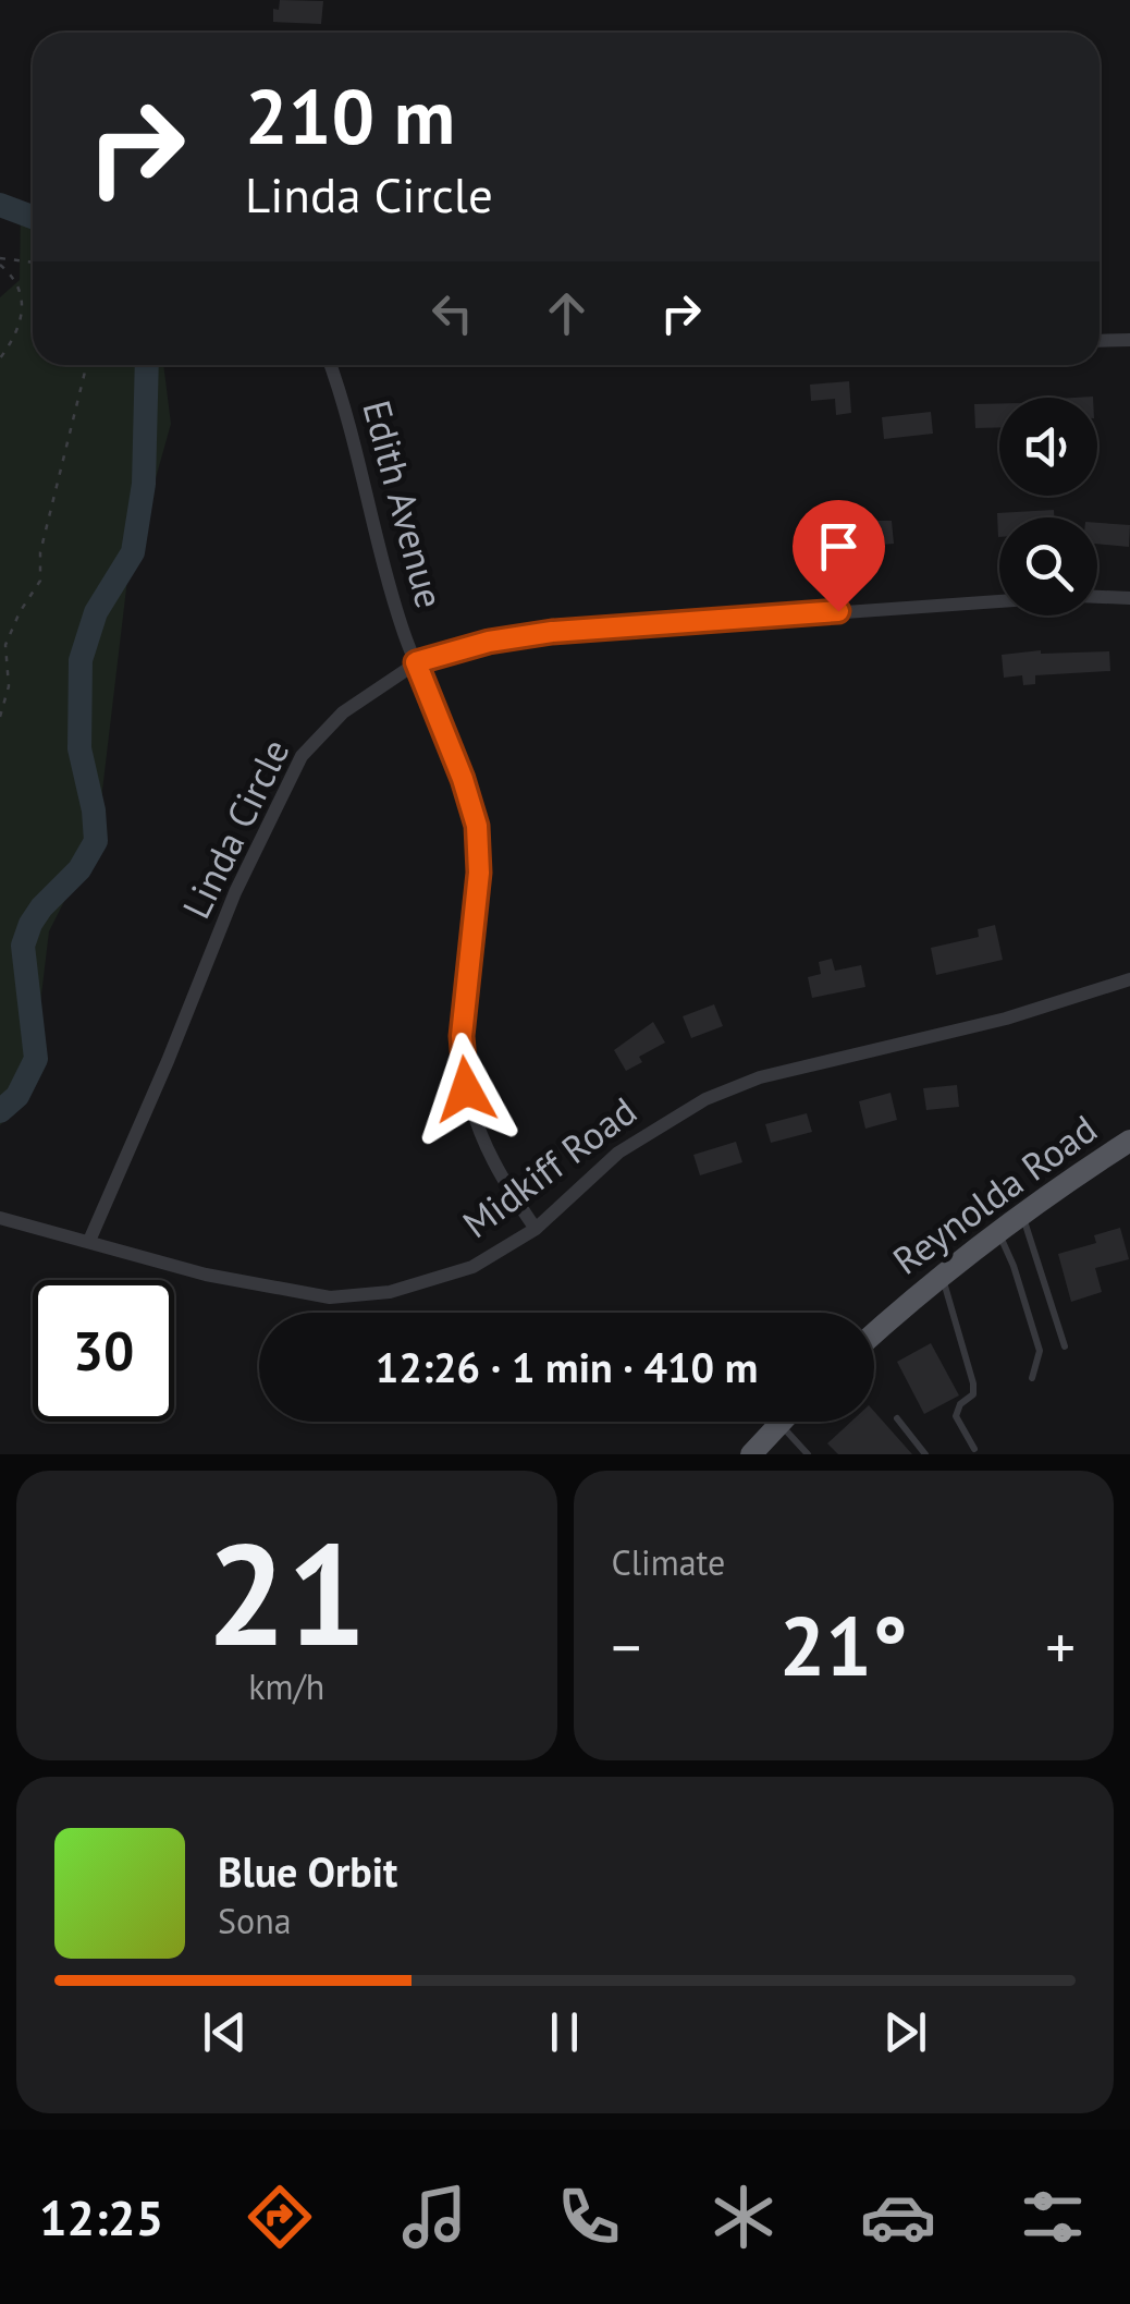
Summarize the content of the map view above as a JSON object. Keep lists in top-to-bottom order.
{
  "streets": {
    "main road": ["Reynolda Road"],
    "street": ["Edith Avenue", "Linda Circle", "Midkiff Road"]
  },
  "crossings": [
    ["Edith Avenue", "Linda Circle"],
    ["Edith Avenue", "Midkiff Road"],
    ["Linda Circle", "Midkiff Road"]
  ],
  "page": {
    "turn": ["210 m", "Linda Circle"],
    "limit": "30",
    "trip": "12:26 · 1 min · 410 m",
    "tile": [
      ["21", "km/h"],
      "Climate"
    ],
    "heat": ["−", "21°", "+"],
    "song": ["Blue Orbit", "Sona"],
    "tabs": "12:25"
  }
}
